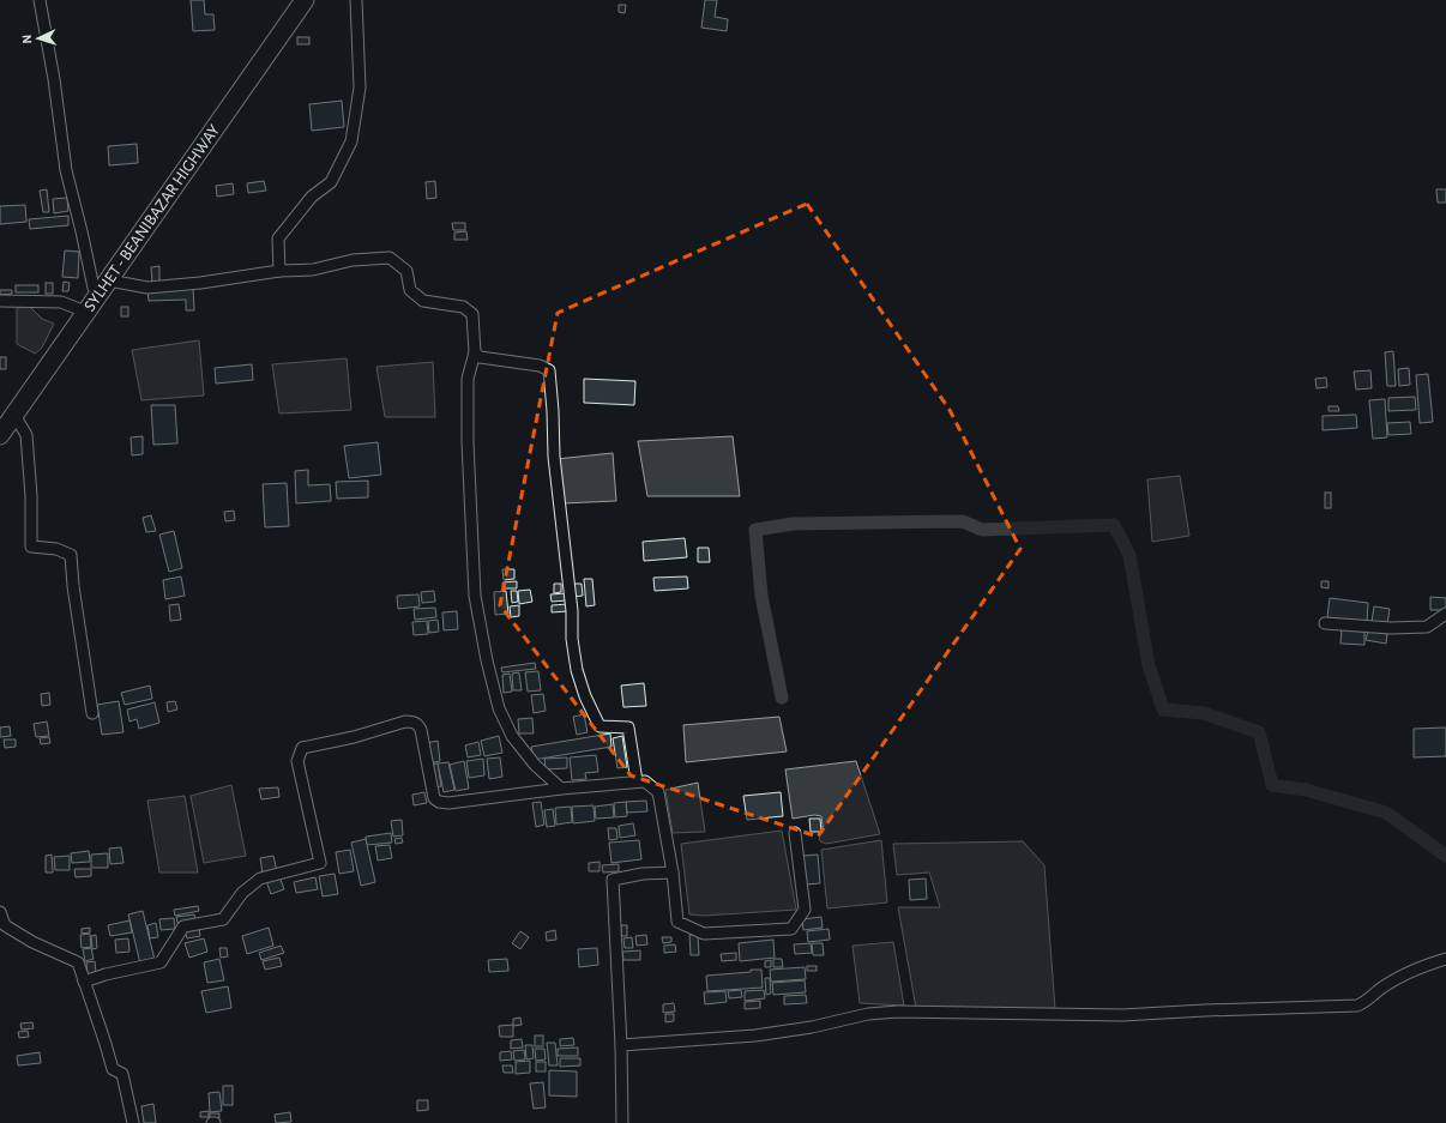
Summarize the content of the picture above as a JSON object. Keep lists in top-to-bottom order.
{
  "streets": {
    "main road": ["SYLHET - BEANIBAZAR HIGHWAY"]
  },
  "north": "left"
}
